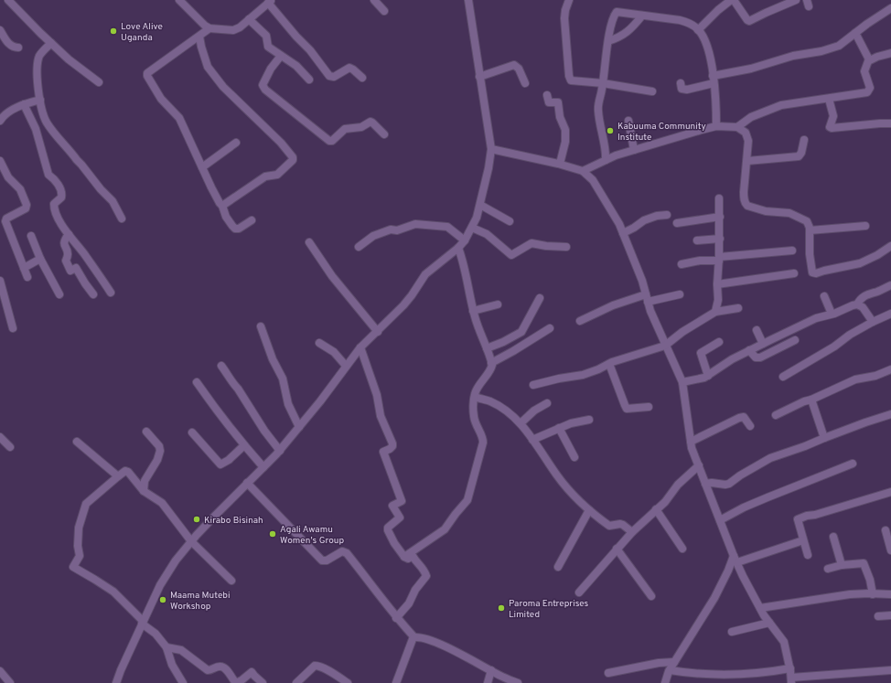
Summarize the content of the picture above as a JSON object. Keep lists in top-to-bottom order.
{
  "places": [
    "Love Alive Uganda",
    "Kabuuma Community Institute",
    "Kirabo Bisinah",
    "Agali Awamu Women's Group",
    "Maama Mutebi Workshop",
    "Paroma Entreprises Limited"
  ]
}
